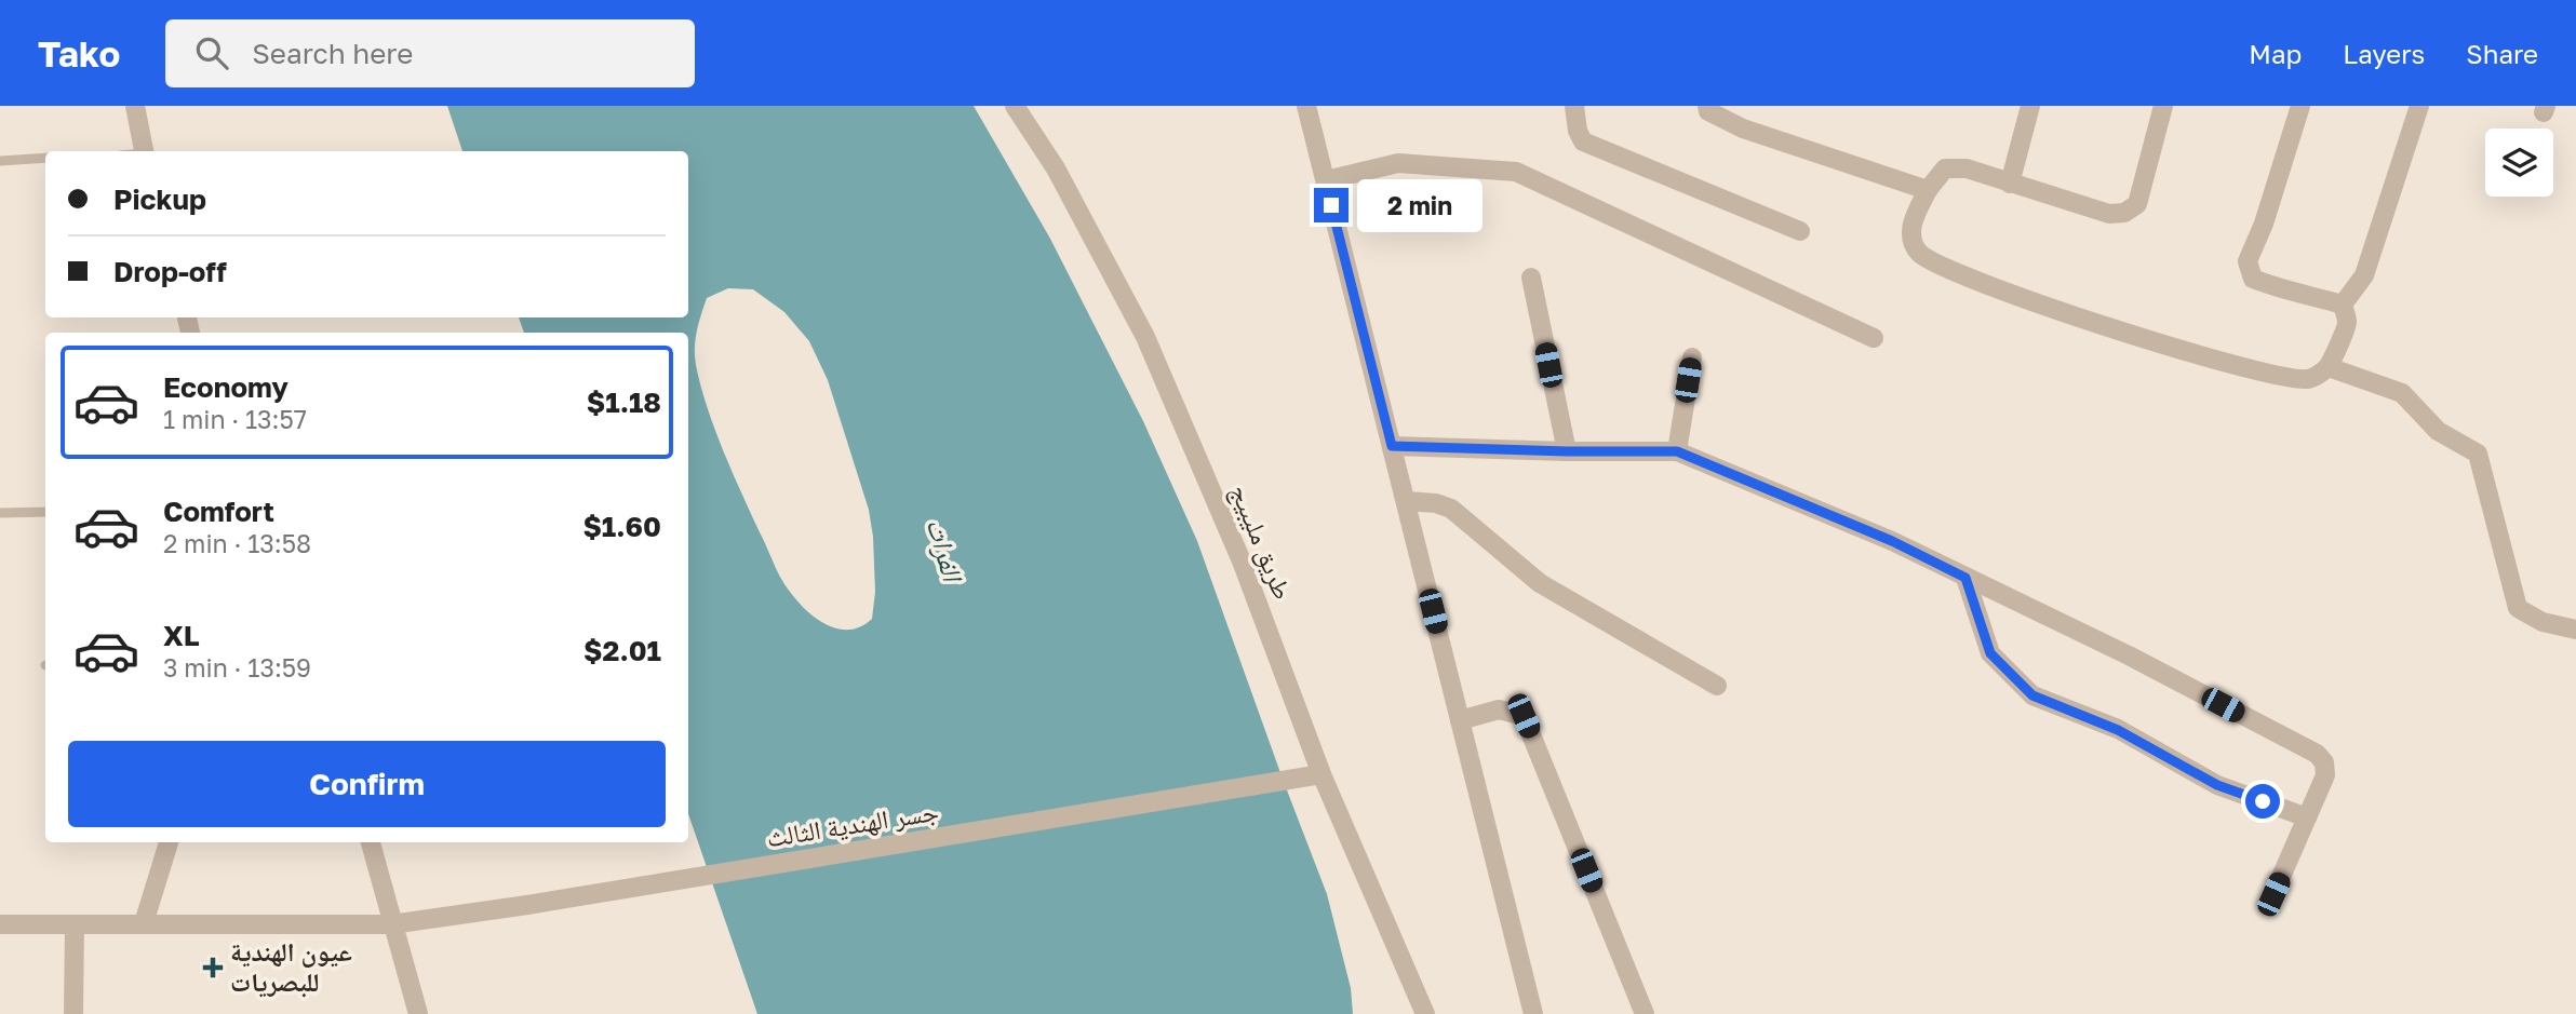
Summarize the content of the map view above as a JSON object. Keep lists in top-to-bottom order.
{
  "streets": {
    "street": ["طريق مليبيج", "جسر الهندية الثالث"]
  },
  "crossings": [
    ["طريق مليبيج", "جسر الهندية الثالث"]
  ],
  "water": ["الفرات"],
  "places": {
    "health": ["عيون الهندية للبصريات"]
  },
  "page": {
    "header": "Tako",
    "search": "Search here",
    "nav": ["Map", "Layers", "Share"],
    "banner": ["Pickup", "Drop-off"],
    "bubble": "2 min",
    "list": [
      {
        "name": "Economy",
        "note": "1 min · 13:57",
        "value": "$1.18"
      },
      {
        "name": "Comfort",
        "note": "2 min · 13:58",
        "value": "$1.60"
      },
      {
        "name": "XL",
        "note": "3 min · 13:59",
        "value": "$2.01"
      }
    ],
    "buttons": "Confirm"
  }
}
